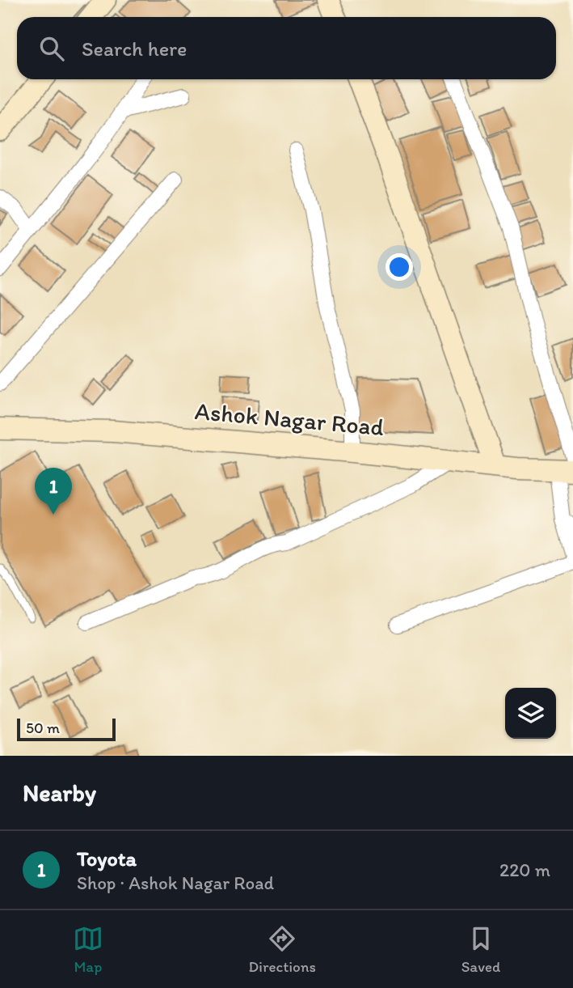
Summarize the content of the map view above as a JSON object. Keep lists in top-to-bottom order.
{
  "streets": {
    "street": ["Ashok Nagar Road"]
  },
  "scale_bar": "50 m",
  "page": {
    "search": "Search here",
    "pins": "1",
    "scale": "50 m",
    "heading": "Nearby",
    "list": [
      {
        "mark": "1",
        "name": "Toyota",
        "note": "Shop · Ashok Nagar Road",
        "value": "220 m"
      }
    ],
    "nav": ["Map", "Directions", "Saved"]
  }
}
